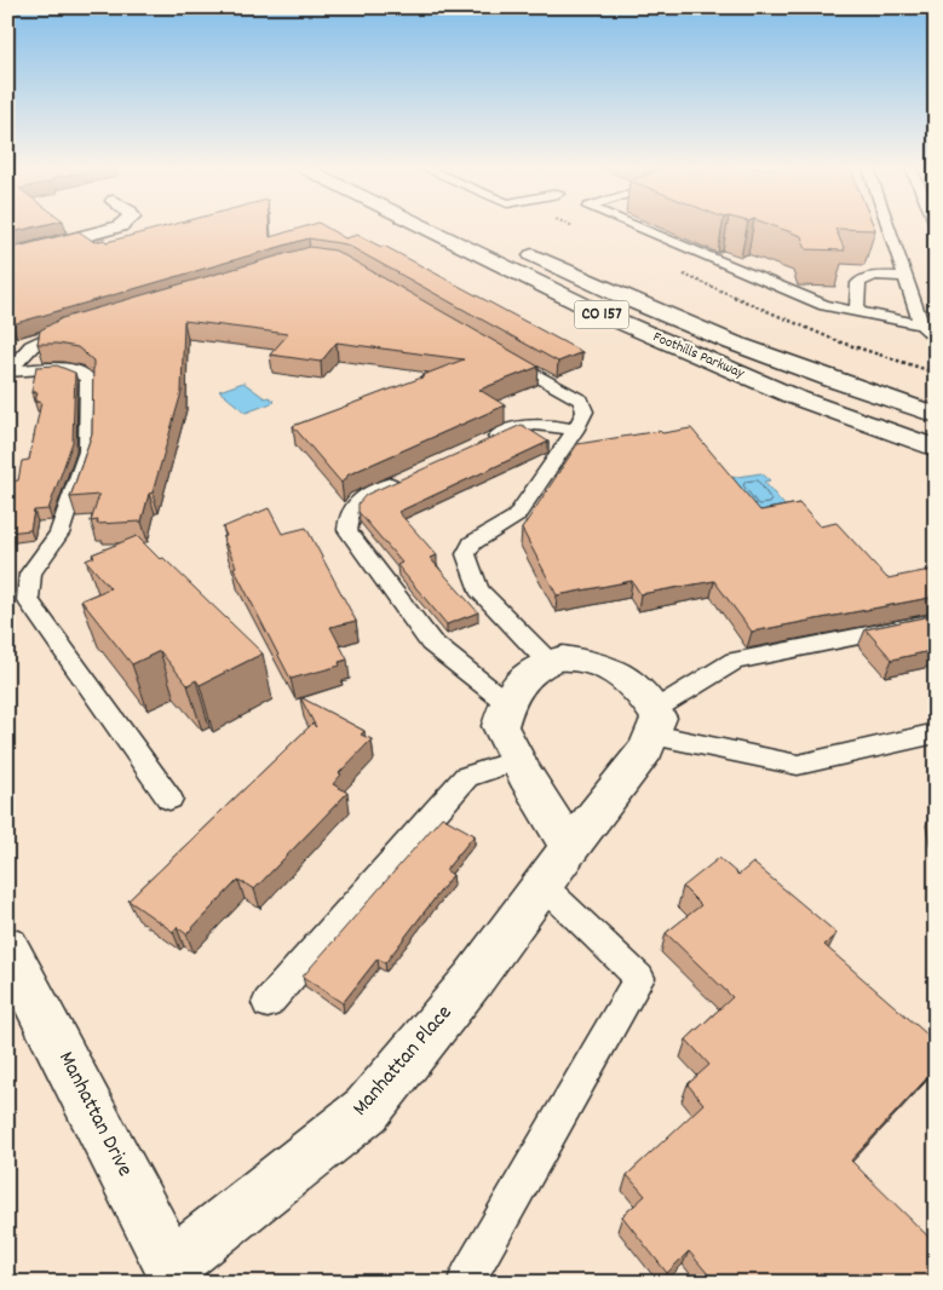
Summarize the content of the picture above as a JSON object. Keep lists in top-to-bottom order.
{
  "streets": {
    "main road": [
      "CO 157",
      "Foothills Parkway",
      "Manhattan Place",
      "Manhattan Drive"
    ]
  },
  "crossings": [
    ["Manhattan Place", "Manhattan Drive"]
  ]
}
